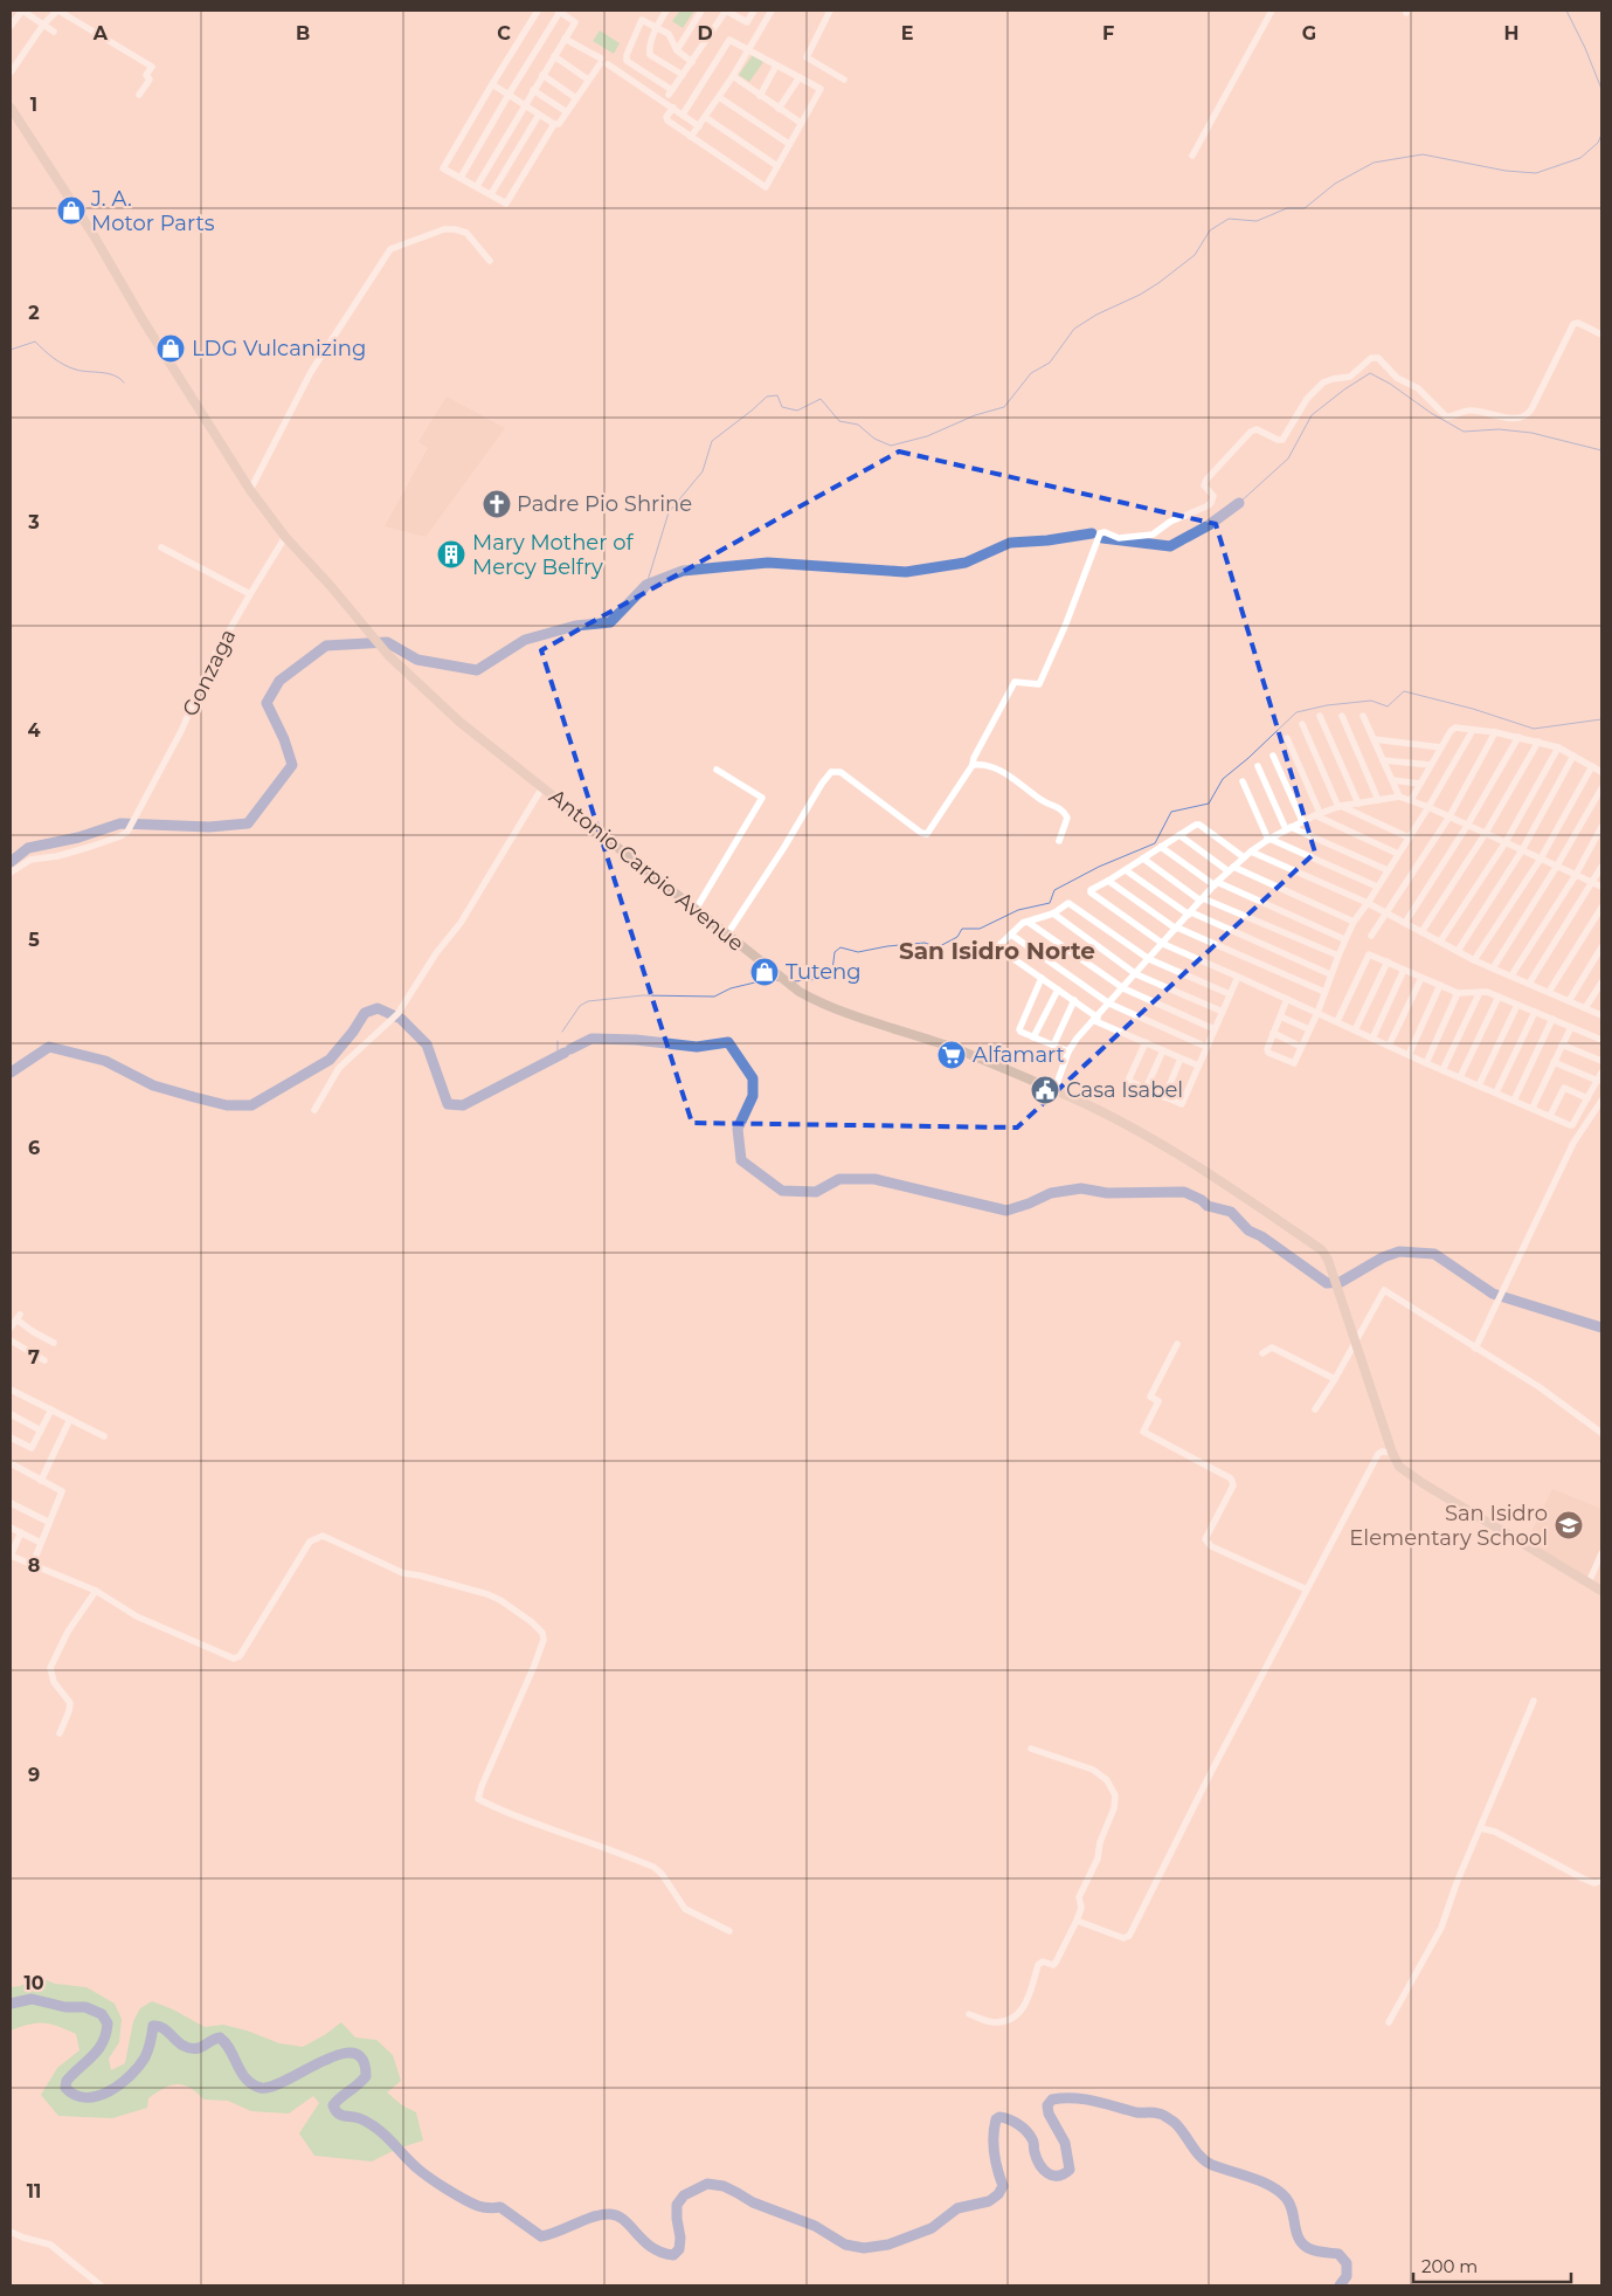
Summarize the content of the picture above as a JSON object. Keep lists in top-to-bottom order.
{
  "streets": {
    "street": ["Gonzaga", "Antonio Carpio Avenue"]
  },
  "crossings": [
    ["Gonzaga", "Antonio Carpio Avenue"]
  ],
  "districts": ["San Isidro Norte"],
  "places": {
    "shop": ["J. A. Motor Parts", "LDG Vulcanizing", "Tuteng"],
    "church": ["Padre Pio Shrine"],
    "building": ["Mary Mother of Mercy Belfry"],
    "supermarket": ["Alfamart"],
    "public building": ["Casa Isabel"],
    "school or university": ["San Isidro Elementary School"]
  },
  "scale_bar": "200 m",
  "grid": {
    "columns": [
      "A",
      "B",
      "C",
      "D",
      "E",
      "F",
      "G",
      "H"
    ],
    "rows": [
      "1",
      "2",
      "3",
      "4",
      "5",
      "6",
      "7",
      "8",
      "9",
      "10",
      "11"
    ]
  }
}
